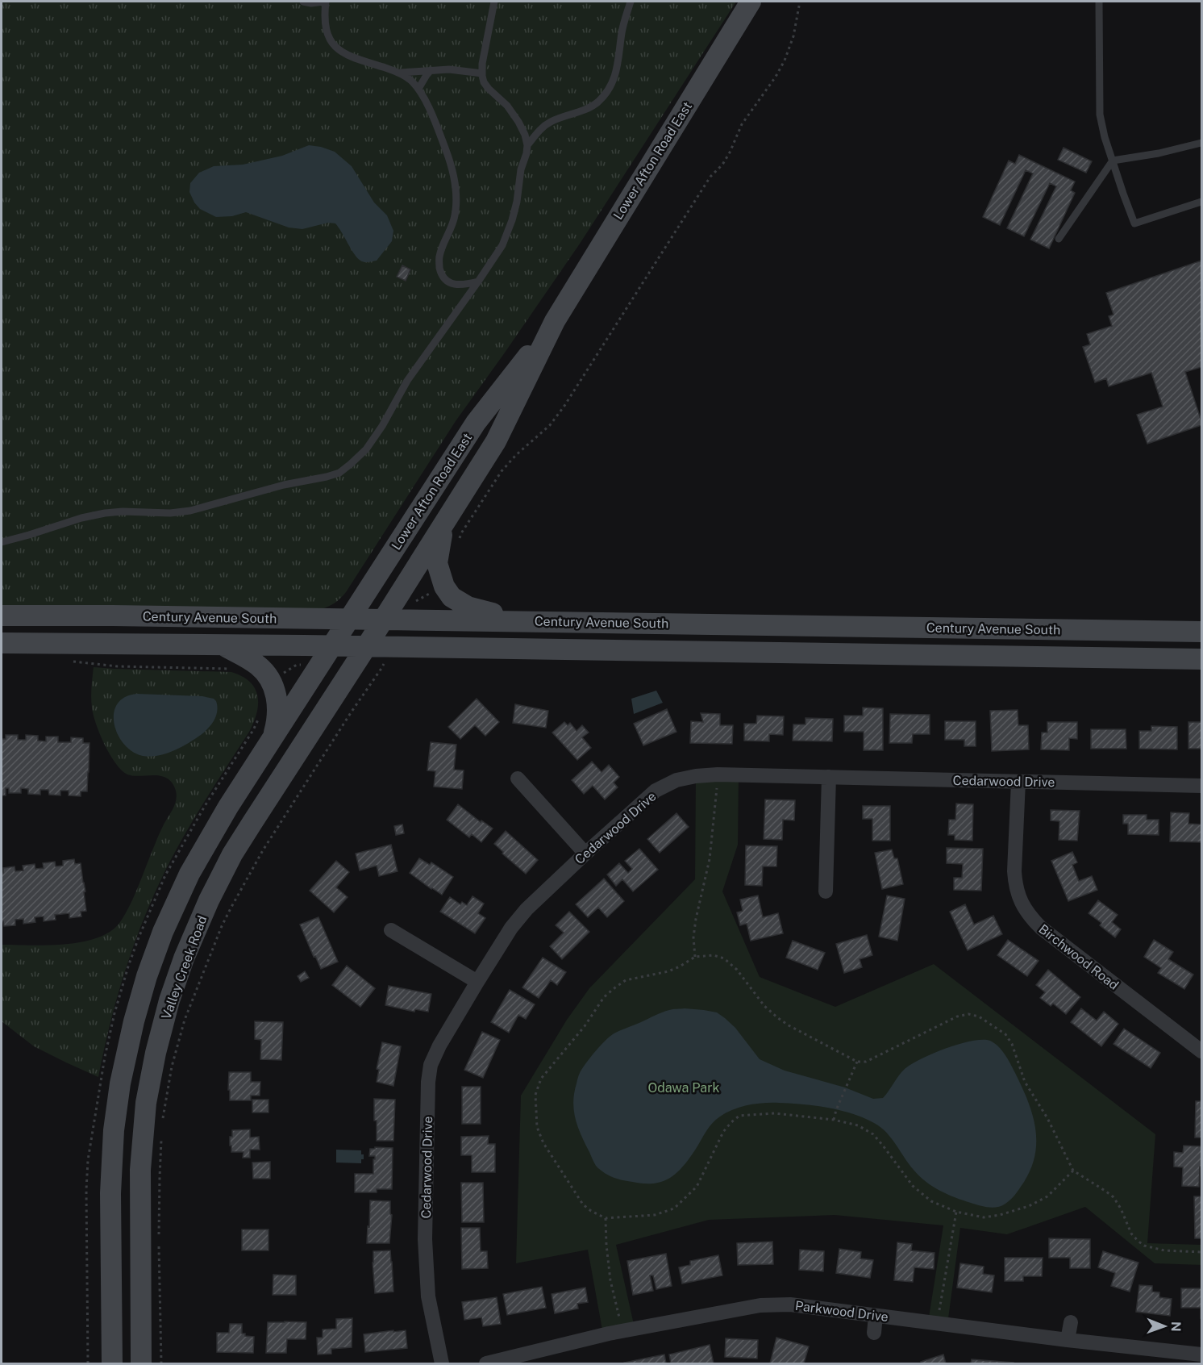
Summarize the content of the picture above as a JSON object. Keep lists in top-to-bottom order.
{
  "streets": {
    "main road": ["Lower Afton Road East", "Century Avenue South", "Valley Creek Road"],
    "street": ["Cedarwood Drive", "Birchwood Road", "Parkwood Drive"]
  },
  "crossings": [
    ["Lower Afton Road East", "Century Avenue South"],
    ["Lower Afton Road East", "Valley Creek Road"],
    ["Century Avenue South", "Valley Creek Road"],
    ["Cedarwood Drive", "Birchwood Road"]
  ],
  "parks": ["Odawa Park"],
  "north": "right"
}
